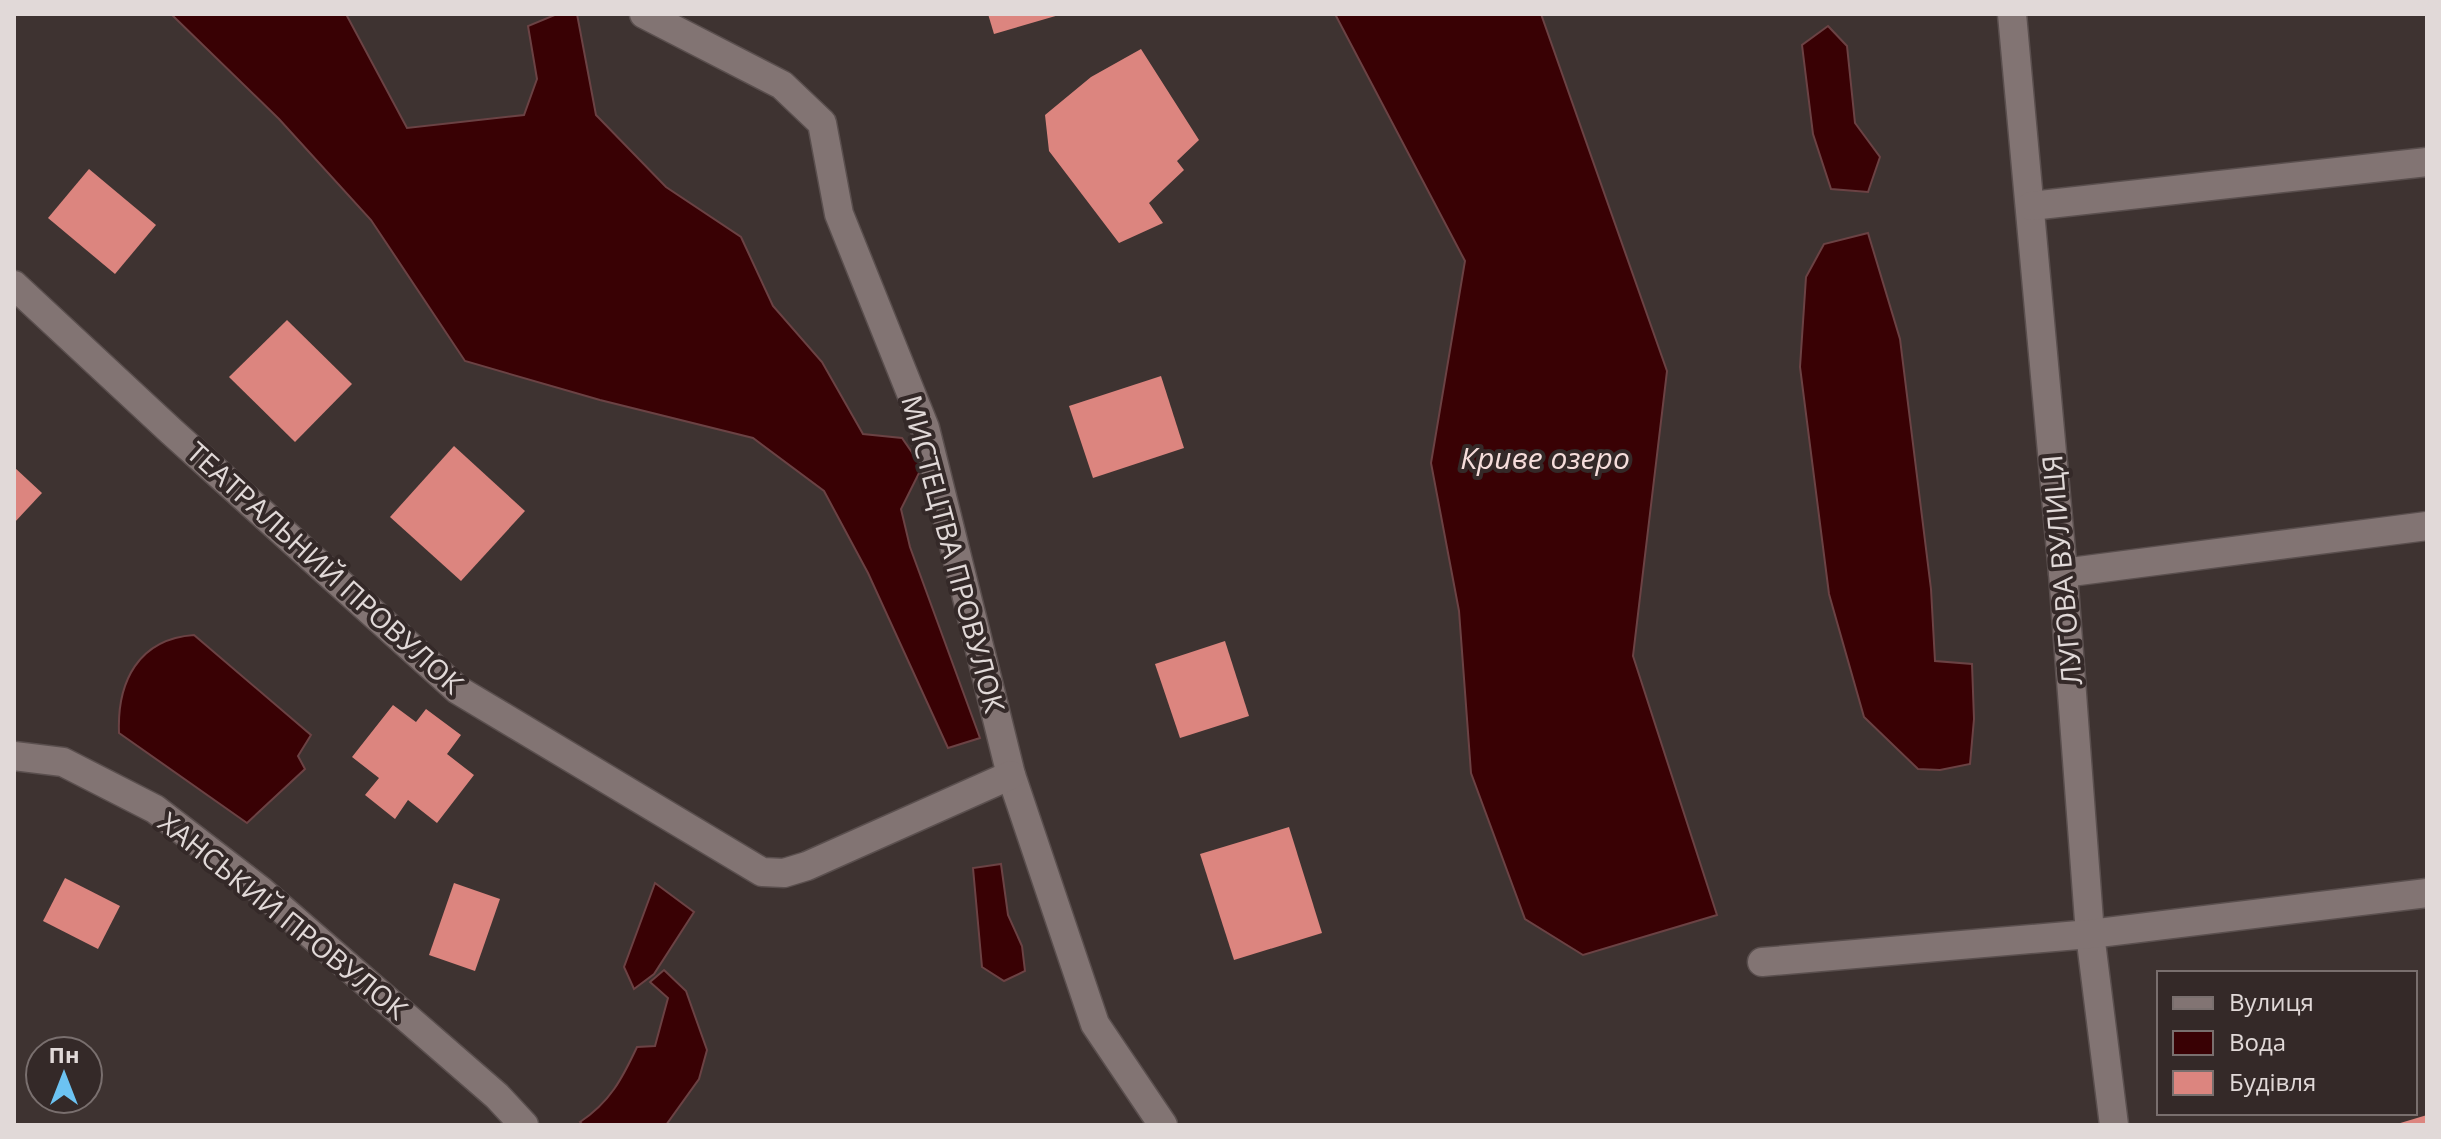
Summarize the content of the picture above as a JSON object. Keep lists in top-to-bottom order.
{
  "streets": {
    "street": [
      "МИСТЕЦТВА ПРОВУЛОК",
      "ТЕАТРАЛЬНИЙ ПРОВУЛОК",
      "ЛУГОВА ВУЛИЦЯ",
      "ХАНСЬКИЙ ПРОВУЛОК"
    ]
  },
  "crossings": [
    ["МИСТЕЦТВА ПРОВУЛОК", "ТЕАТРАЛЬНИЙ ПРОВУЛОК"]
  ],
  "water": ["Криве озеро"],
  "legend": ["Вулиця", "Вода", "Будівля"],
  "north": "top"
}
